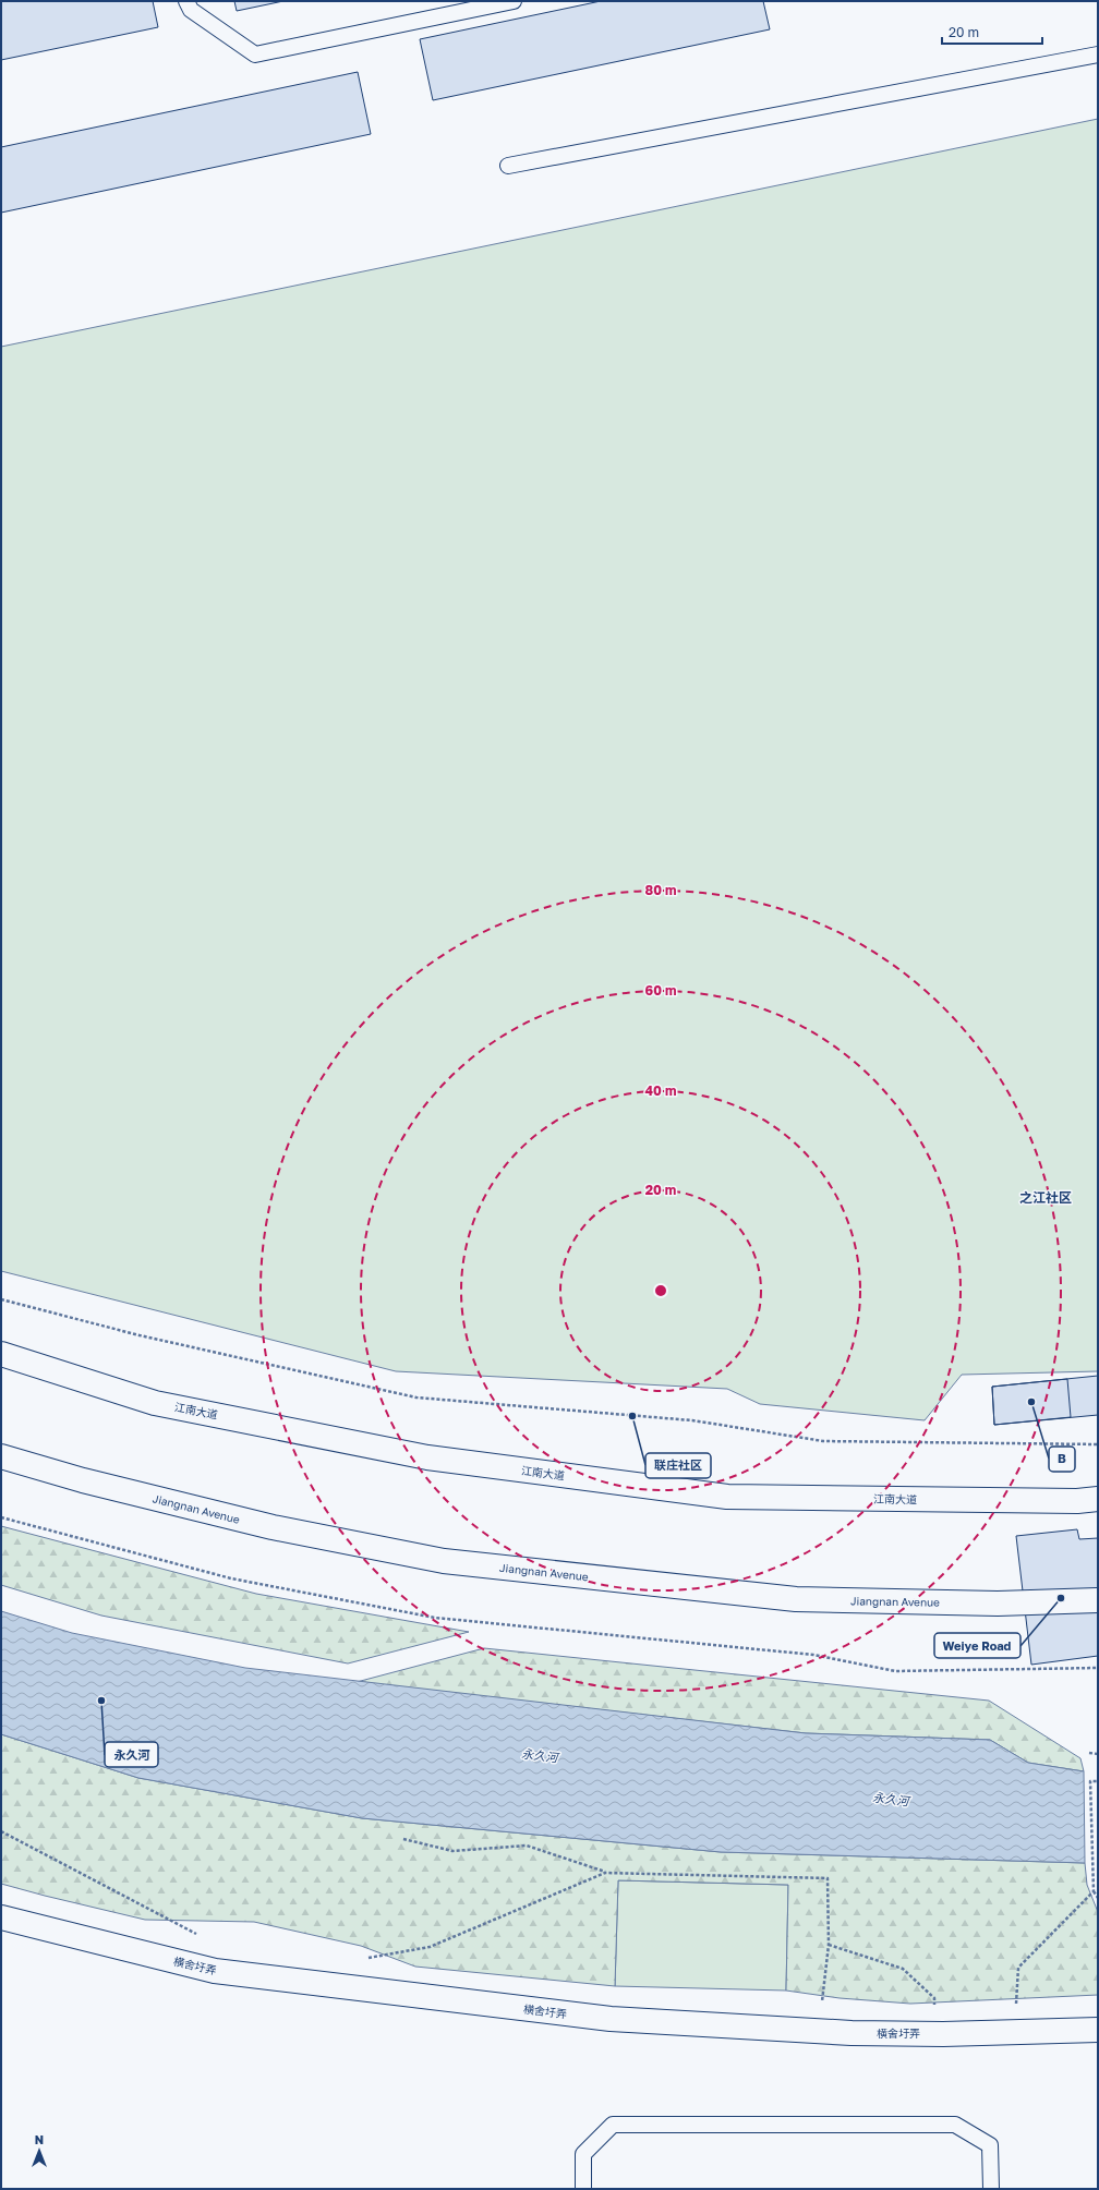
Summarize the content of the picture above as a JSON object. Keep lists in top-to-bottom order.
{
  "streets": {
    "main road": ["江南大道", "Jiangnan Avenue", "横舍圩弄"]
  },
  "districts": ["之江社区"],
  "water": ["永久河"],
  "places": [
    "B",
    "联庄社区",
    "Weiye Road",
    "永久河"
  ],
  "scale_bar": "20 m",
  "north": "top",
  "rings": [
    "80 m",
    "60 m",
    "40 m",
    "20 m"
  ]
}
